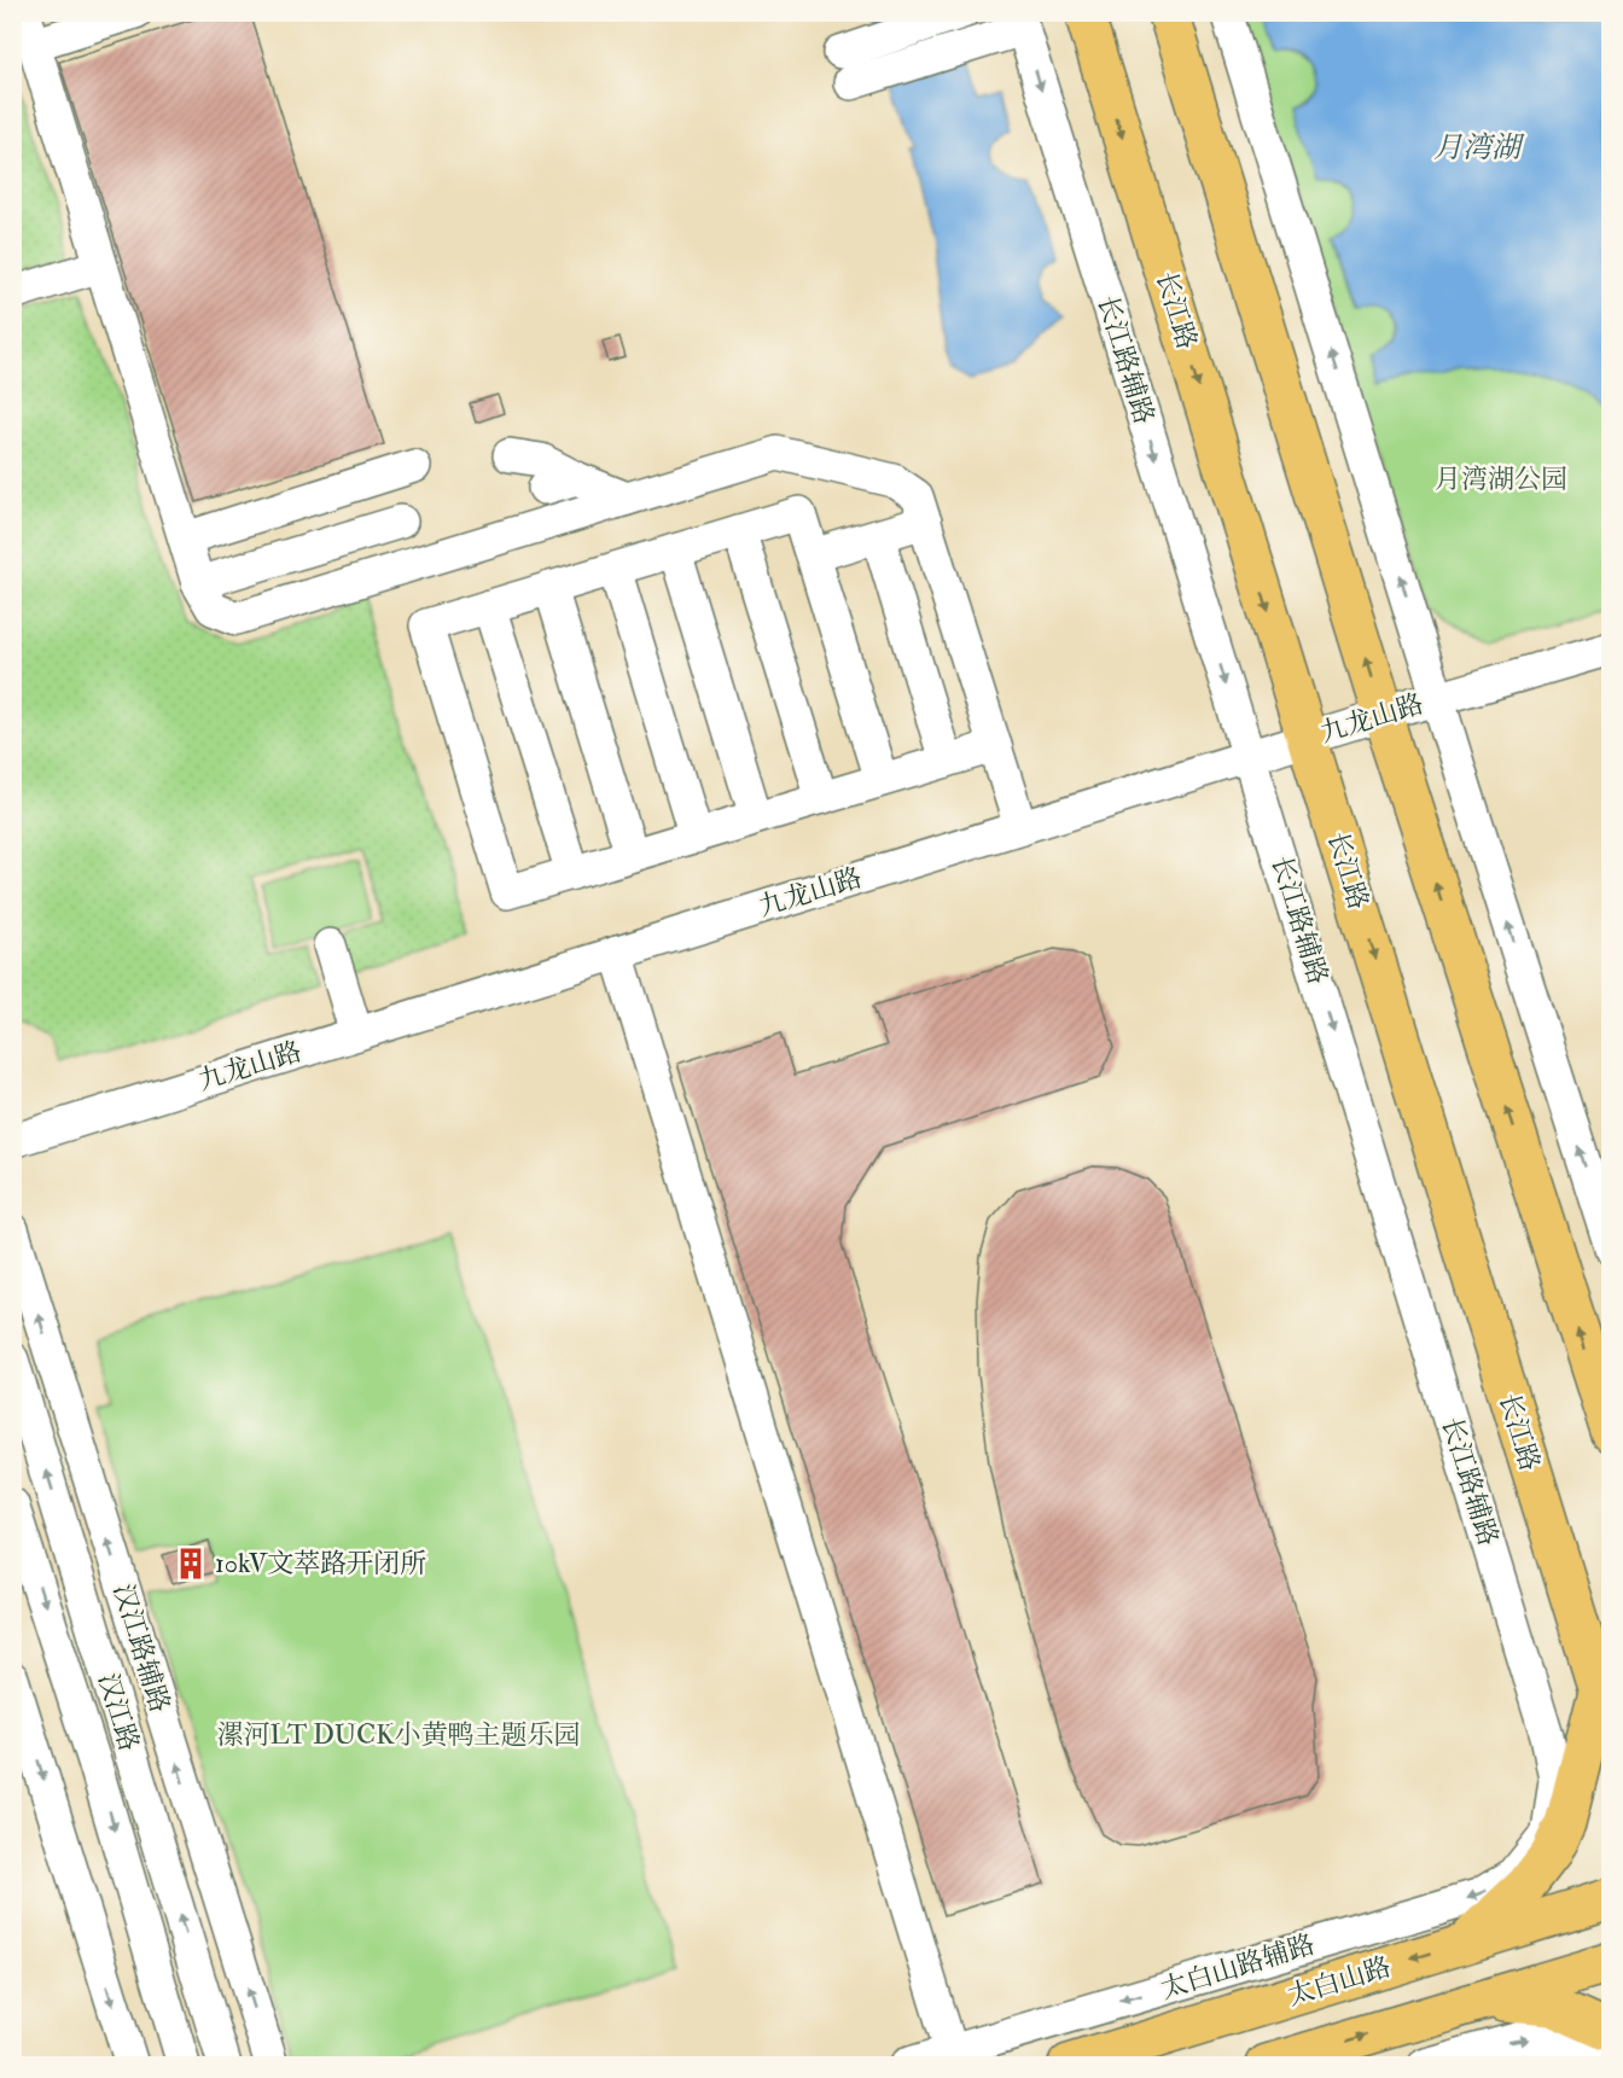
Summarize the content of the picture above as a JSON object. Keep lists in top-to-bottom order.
{
  "streets": {
    "main road": ["长江路", "太白山路"],
    "street": [
      "长江路辅路",
      "九龙山路",
      "汉江路辅路",
      "汉江路",
      "太白山路辅路"
    ]
  },
  "crossings": [
    ["长江路", "九龙山路"],
    ["长江路辅路", "九龙山路"],
    ["长江路辅路", "太白山路辅路"]
  ],
  "one_way": ["太白山路辅路"],
  "water": ["月湾湖"],
  "parks": ["月湾湖公园", "漯河LT DUCK小黄鸭主题乐园"],
  "places": {
    "building": ["10kV文萃路开闭所"]
  }
}
